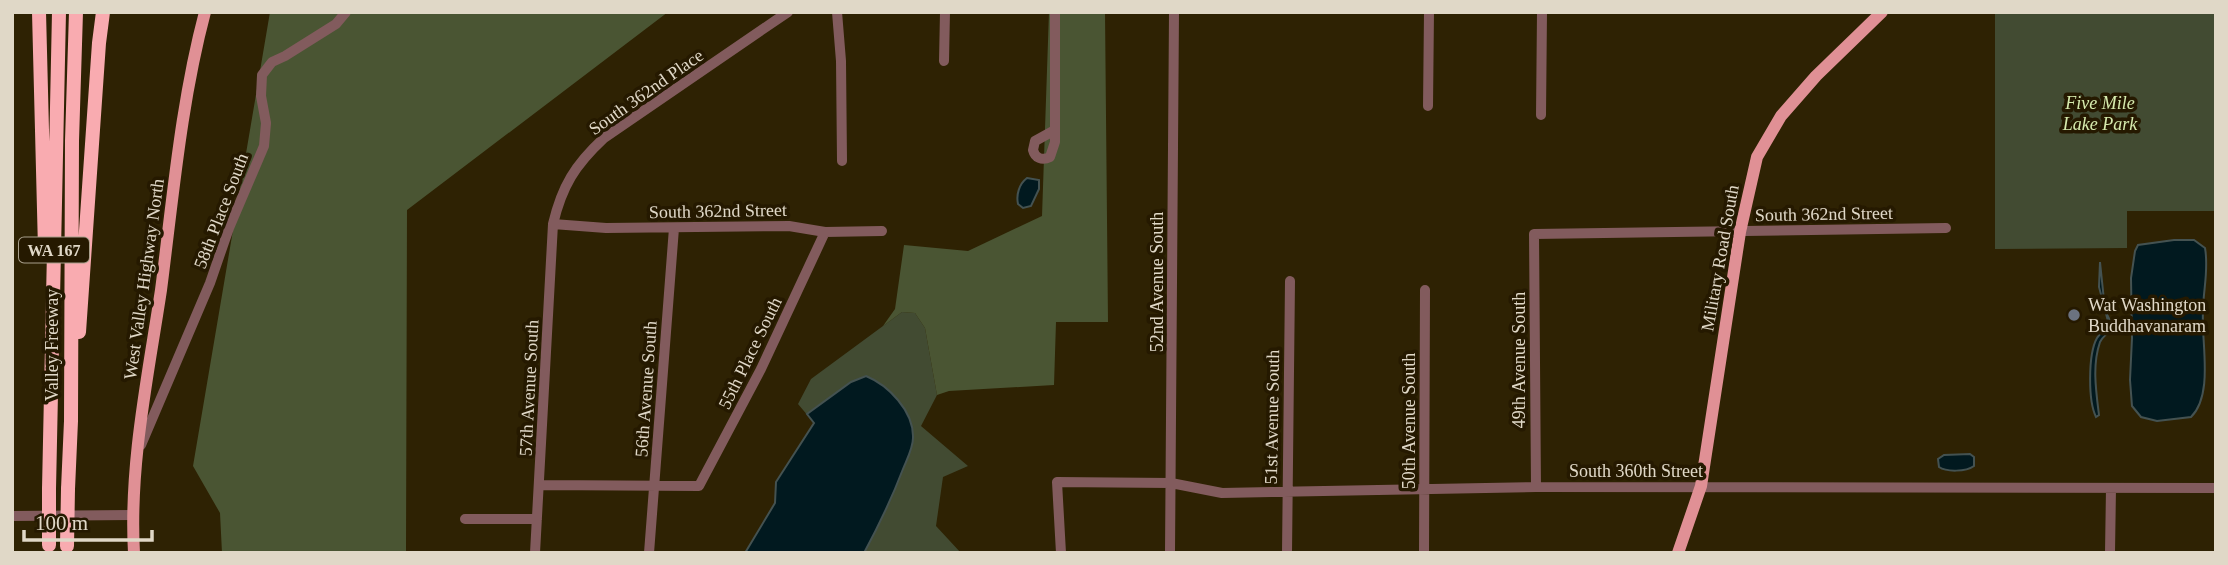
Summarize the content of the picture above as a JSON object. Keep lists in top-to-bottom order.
{
  "streets": {
    "highway": ["WA 167", "Valley Freeway"],
    "main road": ["Military Road South", "West Valley Highway North"],
    "street": [
      "South 362nd Place",
      "58th Place South",
      "South 362nd Street",
      "52nd Avenue South",
      "55th Place South",
      "49th Avenue South",
      "57th Avenue South",
      "56th Avenue South",
      "51st Avenue South",
      "50th Avenue South",
      "South 360th Street"
    ]
  },
  "crossings": [
    ["South 362nd Place", "South 362nd Street"],
    ["South 362nd Place", "57th Avenue South"],
    ["58th Place South", "West Valley Highway North"],
    ["South 362nd Street", "Military Road South"],
    ["South 362nd Street", "55th Place South"],
    ["South 362nd Street", "49th Avenue South"],
    ["South 362nd Street", "57th Avenue South"],
    ["South 362nd Street", "56th Avenue South"],
    ["Military Road South", "South 360th Street"],
    ["52nd Avenue South", "South 360th Street"],
    ["55th Place South", "56th Avenue South"],
    ["49th Avenue South", "South 360th Street"],
    ["51st Avenue South", "South 360th Street"],
    ["50th Avenue South", "South 360th Street"]
  ],
  "parks": ["Five Mile Lake Park"],
  "places": ["Wat Washington Buddhavanaram"],
  "scale_bar": "100 m"
}
